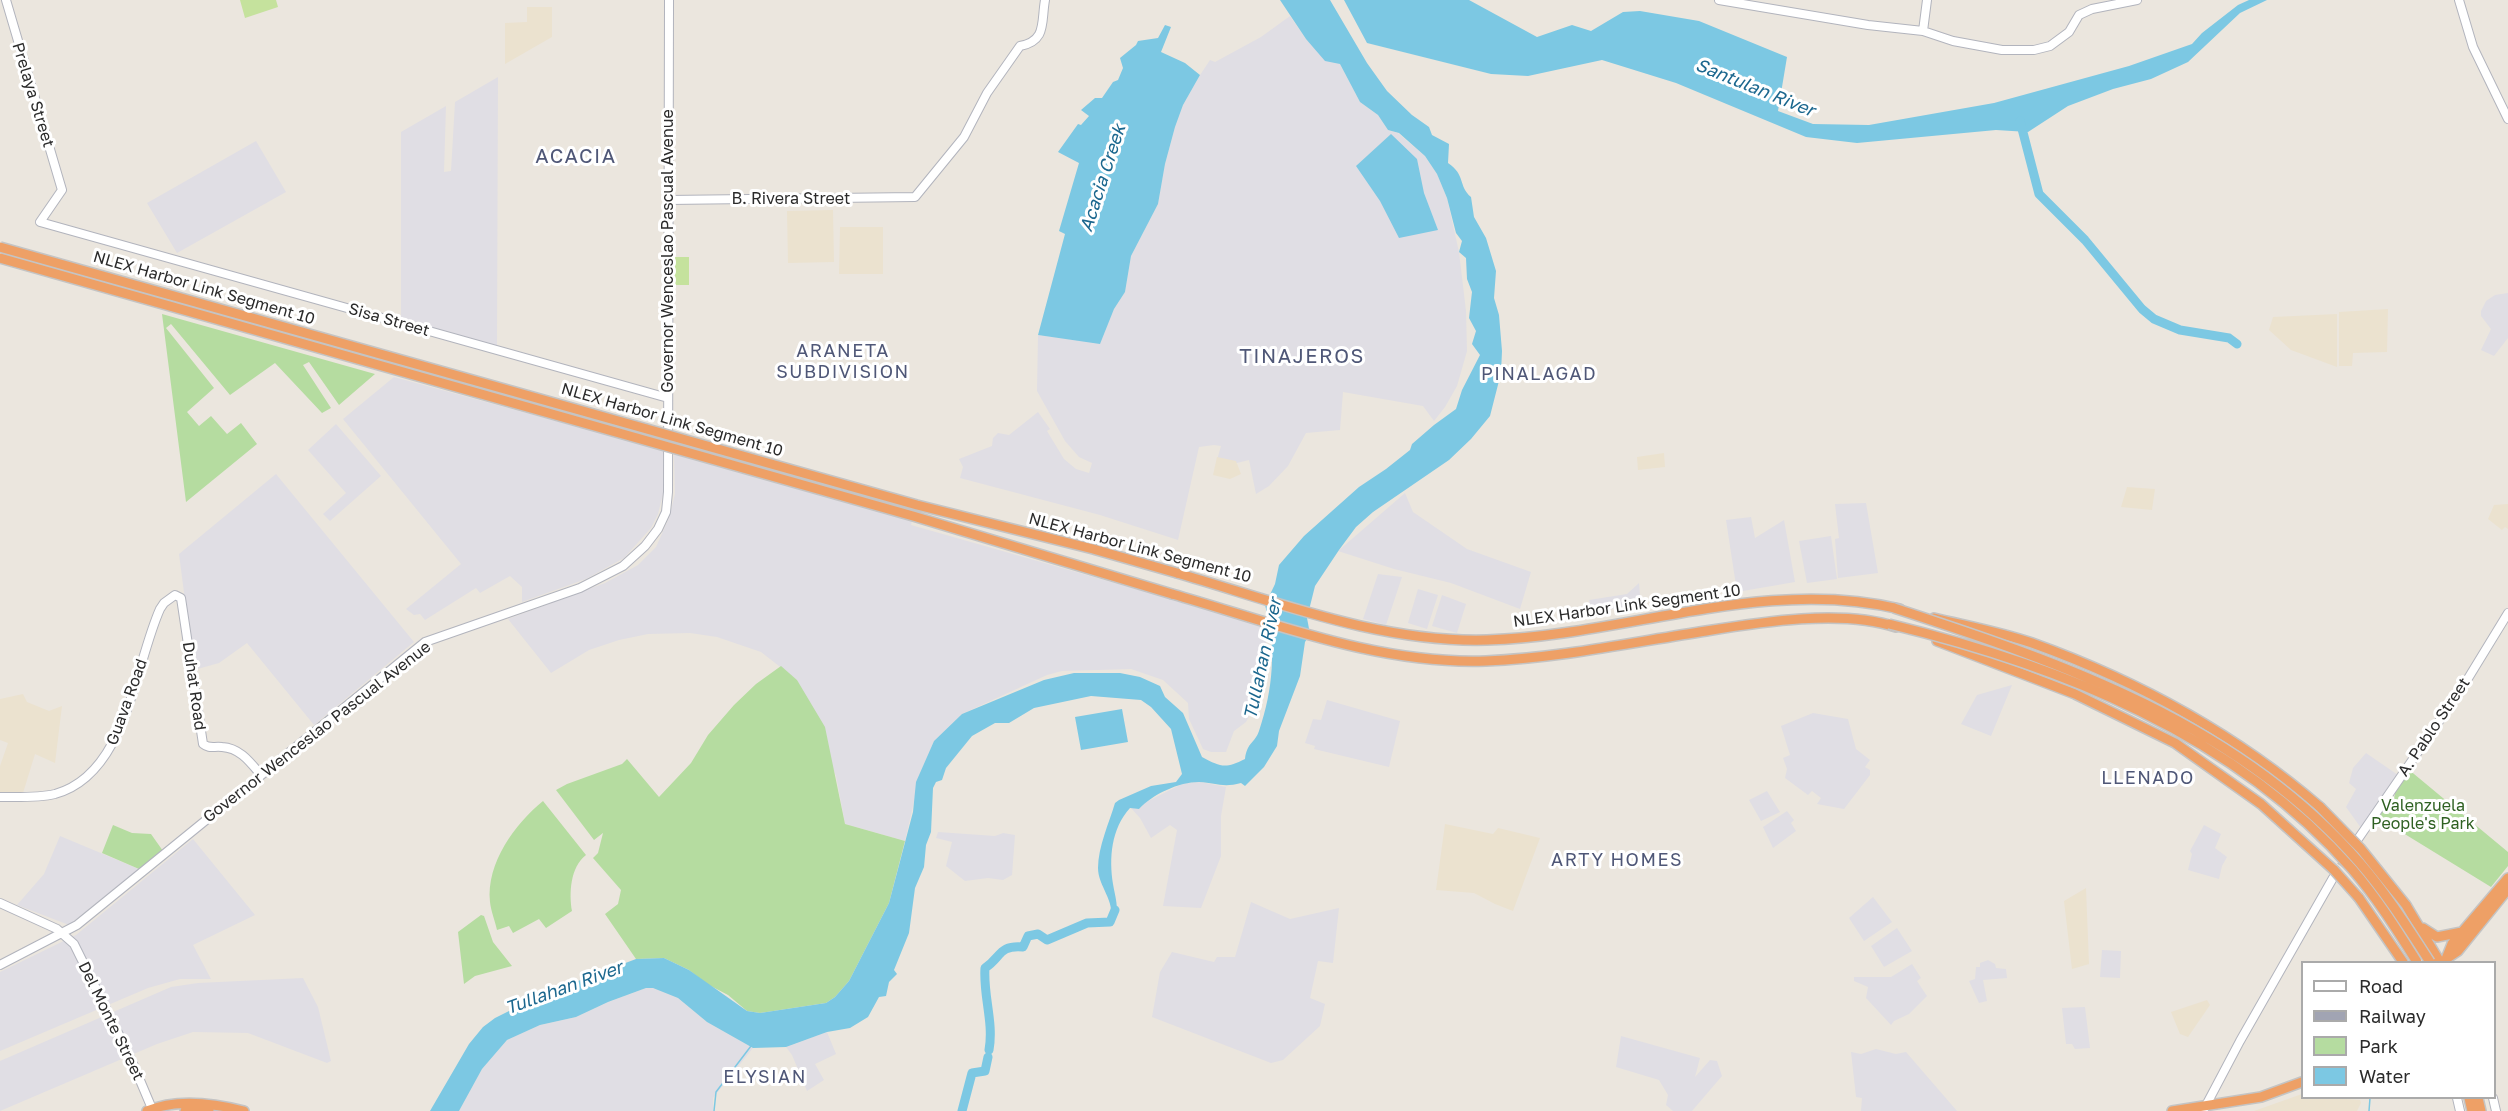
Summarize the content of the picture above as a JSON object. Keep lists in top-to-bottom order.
{
  "streets": {
    "highway": ["NLEX Harbor Link Segment 10"],
    "street": [
      "Prelaya Street",
      "B. Rivera Street",
      "Governor Wenceslao Pascual Avenue",
      "Sisa Street",
      "Duhat Road",
      "Guava Road",
      "A. Pablo Street",
      "Del Monte Street"
    ]
  },
  "crossings": [
    ["Prelaya Street", "Sisa Street"],
    ["B. Rivera Street", "Governor Wenceslao Pascual Avenue"],
    ["Governor Wenceslao Pascual Avenue", "Sisa Street"],
    ["Governor Wenceslao Pascual Avenue", "Duhat Road"],
    ["Governor Wenceslao Pascual Avenue", "Del Monte Street"],
    ["Duhat Road", "Guava Road"]
  ],
  "districts": [
    "ACACIA",
    "ARANETA SUBDIVISION",
    "TINAJEROS",
    "PINALAGAD",
    "LLENADO",
    "ARTY HOMES",
    "ELYSIAN"
  ],
  "water": ["Santulan River", "Acacia Creek", "Tullahan River"],
  "parks": ["Valenzuela People's Park"],
  "legend": [
    "Road",
    "Railway",
    "Park",
    "Water"
  ]
}
